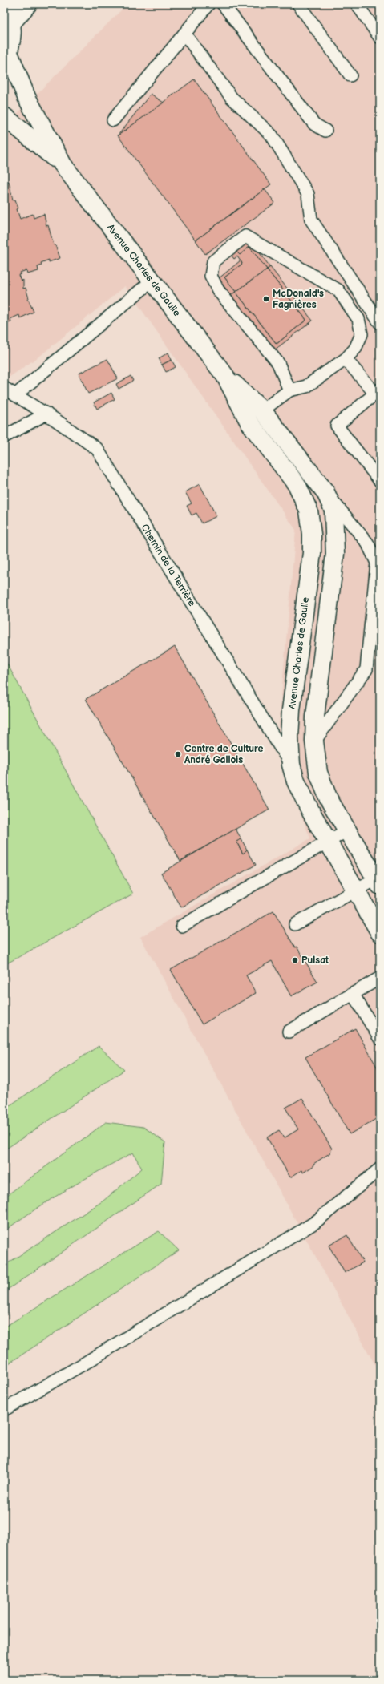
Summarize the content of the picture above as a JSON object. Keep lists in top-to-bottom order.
{
  "streets": {
    "street": ["Avenue Charles de Gaulle"],
    "lane": ["Chemin de la Terrière"]
  },
  "crossings": [
    ["Avenue Charles de Gaulle", "Chemin de la Terrière"]
  ],
  "places": ["McDonald's Fagnières", "Centre de Culture André Gallois", "Pulsat"]
}
